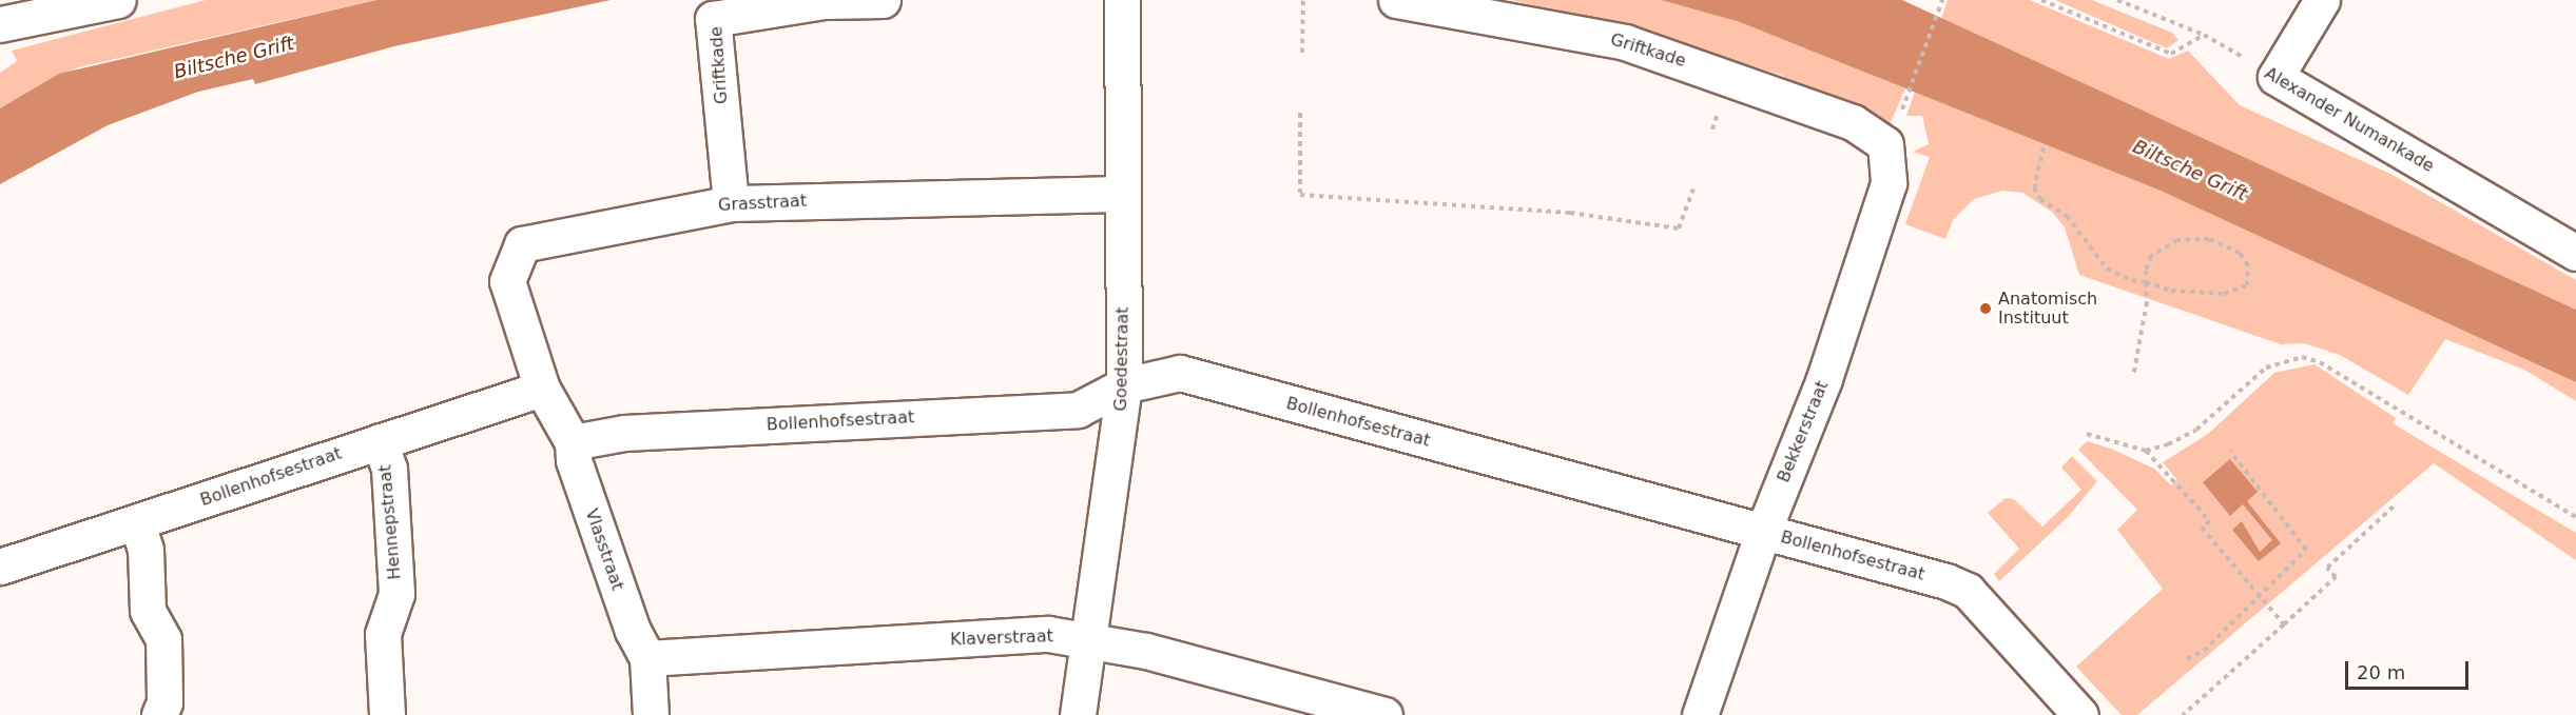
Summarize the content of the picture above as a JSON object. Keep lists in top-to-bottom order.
{
  "streets": {
    "street": [
      "Griftkade",
      "Alexander Numankade",
      "Grasstraat",
      "Goedestraat",
      "Bollenhofsestraat",
      "Bekkerstraat",
      "Hennepstraat",
      "Vlasstraat",
      "Klaverstraat"
    ]
  },
  "crossings": [
    ["Griftkade", "Grasstraat"],
    ["Griftkade", "Bekkerstraat"],
    ["Grasstraat", "Goedestraat"],
    ["Grasstraat", "Bollenhofsestraat"],
    ["Grasstraat", "Vlasstraat"],
    ["Goedestraat", "Bollenhofsestraat"],
    ["Goedestraat", "Klaverstraat"],
    ["Bollenhofsestraat", "Bekkerstraat"],
    ["Bollenhofsestraat", "Hennepstraat"],
    ["Bollenhofsestraat", "Vlasstraat"],
    ["Vlasstraat", "Klaverstraat"]
  ],
  "water": ["Biltsche Grift"],
  "places": ["Anatomisch Instituut"],
  "scale_bar": "20 m"
}
